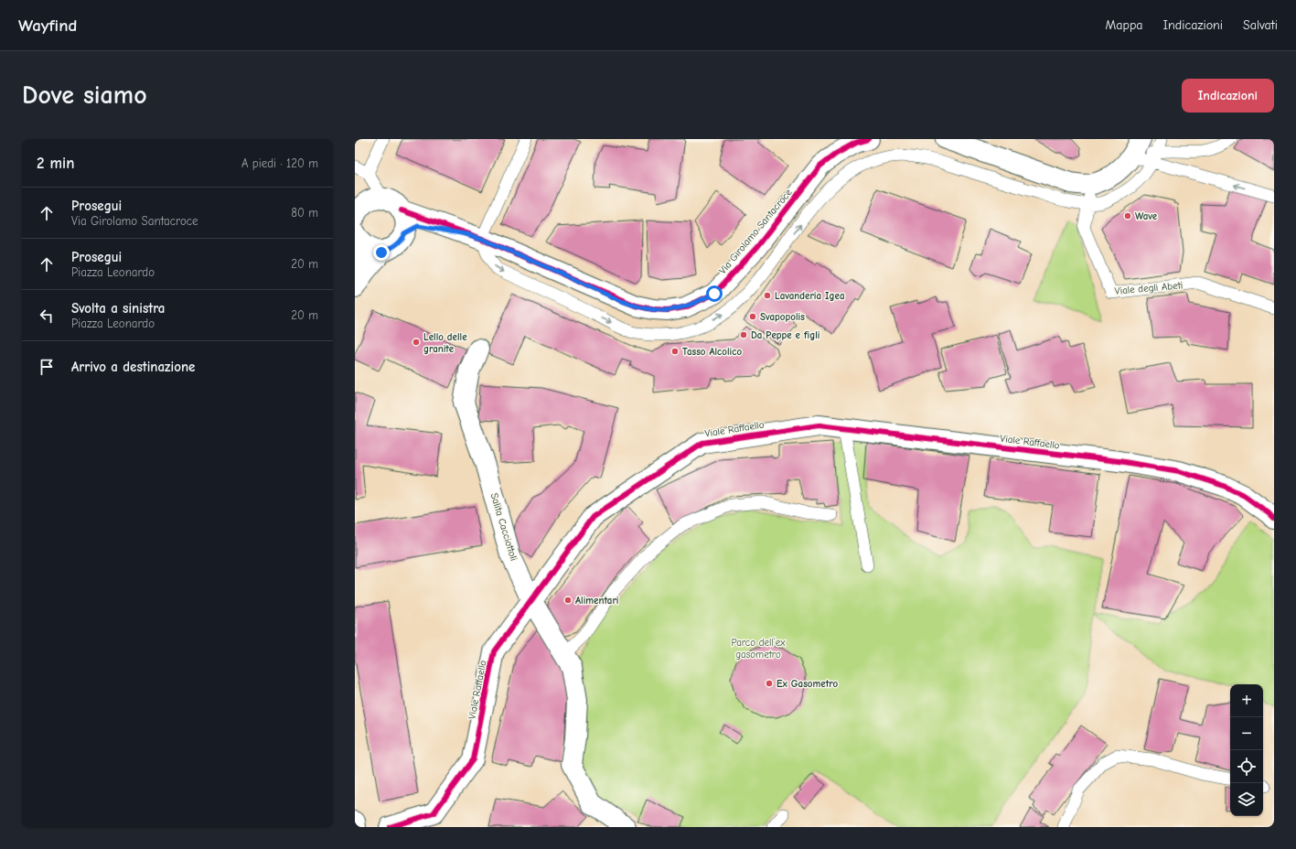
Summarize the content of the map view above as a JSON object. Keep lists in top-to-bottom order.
{
  "streets": {
    "street": ["Via Girolamo Santacroce", "Viale Raffaello", "Salita Cacciottoli"],
    "lane": ["Viale degli Abeti"]
  },
  "crossings": [
    ["Viale Raffaello", "Salita Cacciottoli"]
  ],
  "parks": ["Parco dell’ex gasometro"],
  "places": [
    "Wave",
    "Lavanderia Igea",
    "Svapopolis",
    "Da Peppe e figli",
    "Lello delle granite",
    "Tasso Alcolico",
    "Alimentari",
    "Ex Gasometro"
  ],
  "page": {
    "header": "Wayfind",
    "nav": ["Mappa", "Indicazioni", "Salvati"],
    "buttons": "Indicazioni",
    "title": "Dove siamo",
    "heading": ["2 min", "A piedi · 120 m"],
    "list": [
      ["Prosegui", "Via Girolamo Santacroce", "80 m"],
      ["Prosegui", "Piazza Leonardo", "20 m"],
      ["Svolta a sinistra", "Piazza Leonardo", "20 m"],
      "Arrivo a destinazione"
    ],
    "map_buttons": ["+", "−"]
  }
}
